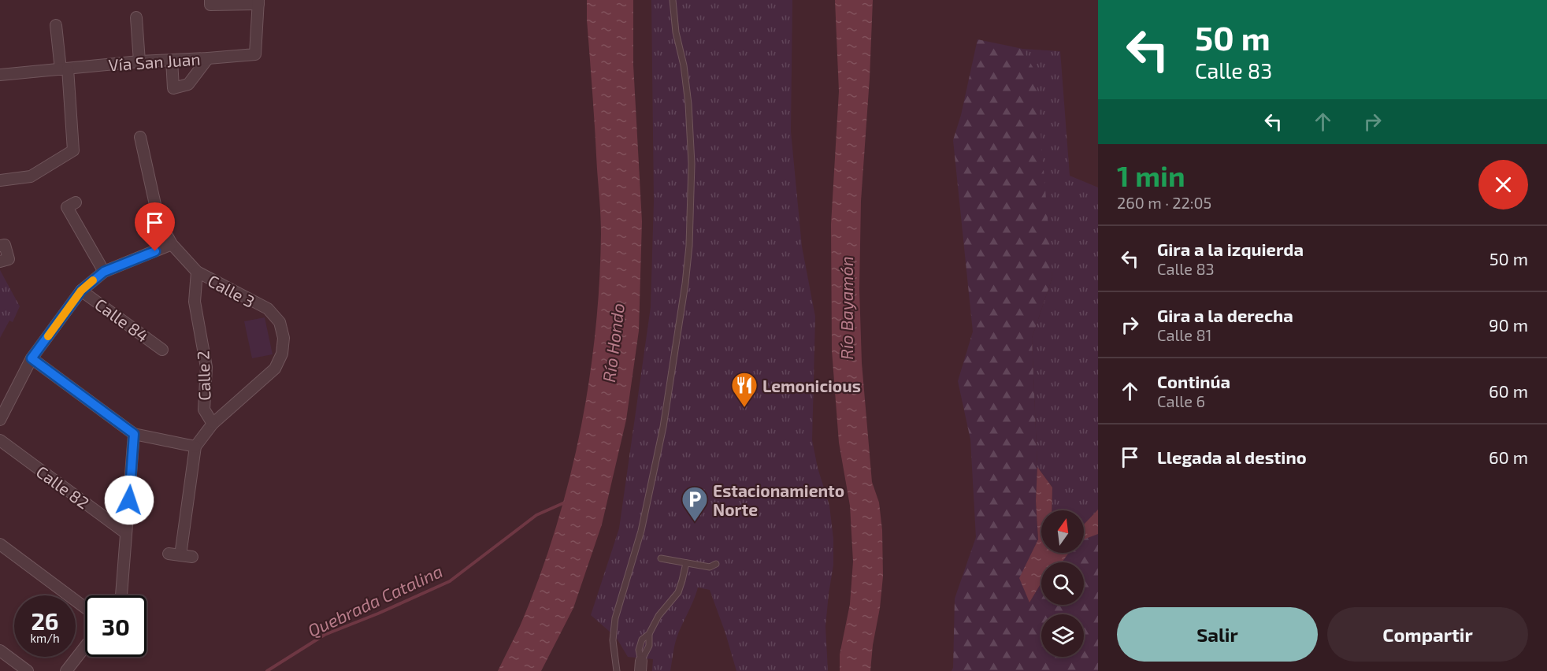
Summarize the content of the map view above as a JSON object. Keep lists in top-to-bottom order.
{
  "streets": {
    "street": [
      "Vía San Juan",
      "Calle 3",
      "Calle 84",
      "Calle 2",
      "Calle 82"
    ]
  },
  "crossings": [
    ["Calle 3", "Calle 2"]
  ],
  "water": ["Río Bayamón", "Río Hondo", "Quebrada Catalina"],
  "places": {
    "restaurant": ["Lemonicious"],
    "parking": ["Estacionamiento Norte"]
  },
  "north": "top",
  "page": {
    "turn": ["50 m", "Calle 83"],
    "heading": ["1 min", "260 m · 22:05"],
    "list": [
      {
        "name": "Gira a la izquierda",
        "note": "Calle 83",
        "value": "50 m"
      },
      {
        "name": "Gira a la derecha",
        "note": "Calle 81",
        "value": "90 m"
      },
      {
        "name": "Continúa",
        "note": "Calle 6",
        "value": "60 m"
      },
      {
        "name": "Llegada al destino",
        "value": "60 m"
      }
    ],
    "speed": "26 km/h",
    "limit": "30",
    "buttons": ["Salir", "Compartir"]
  }
}
